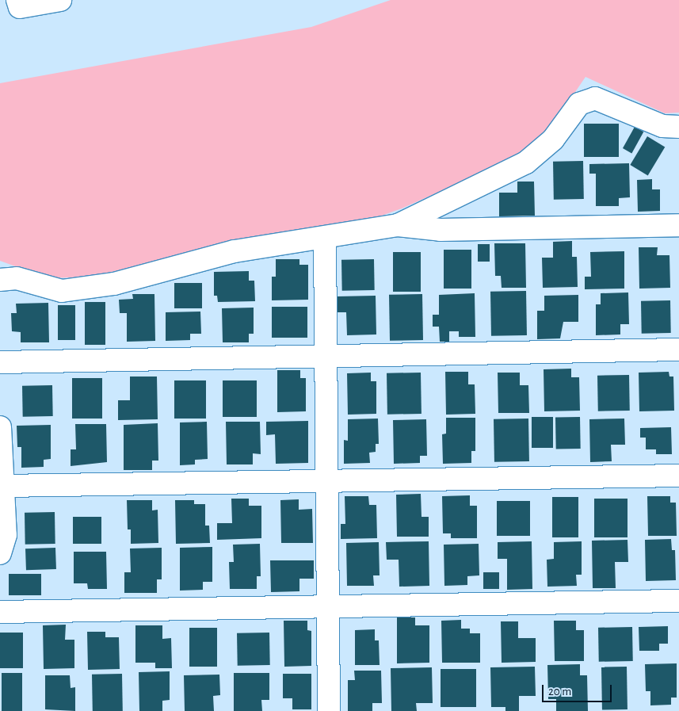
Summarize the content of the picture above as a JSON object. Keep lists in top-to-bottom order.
{
  "scale_bar": "20 m"
}
